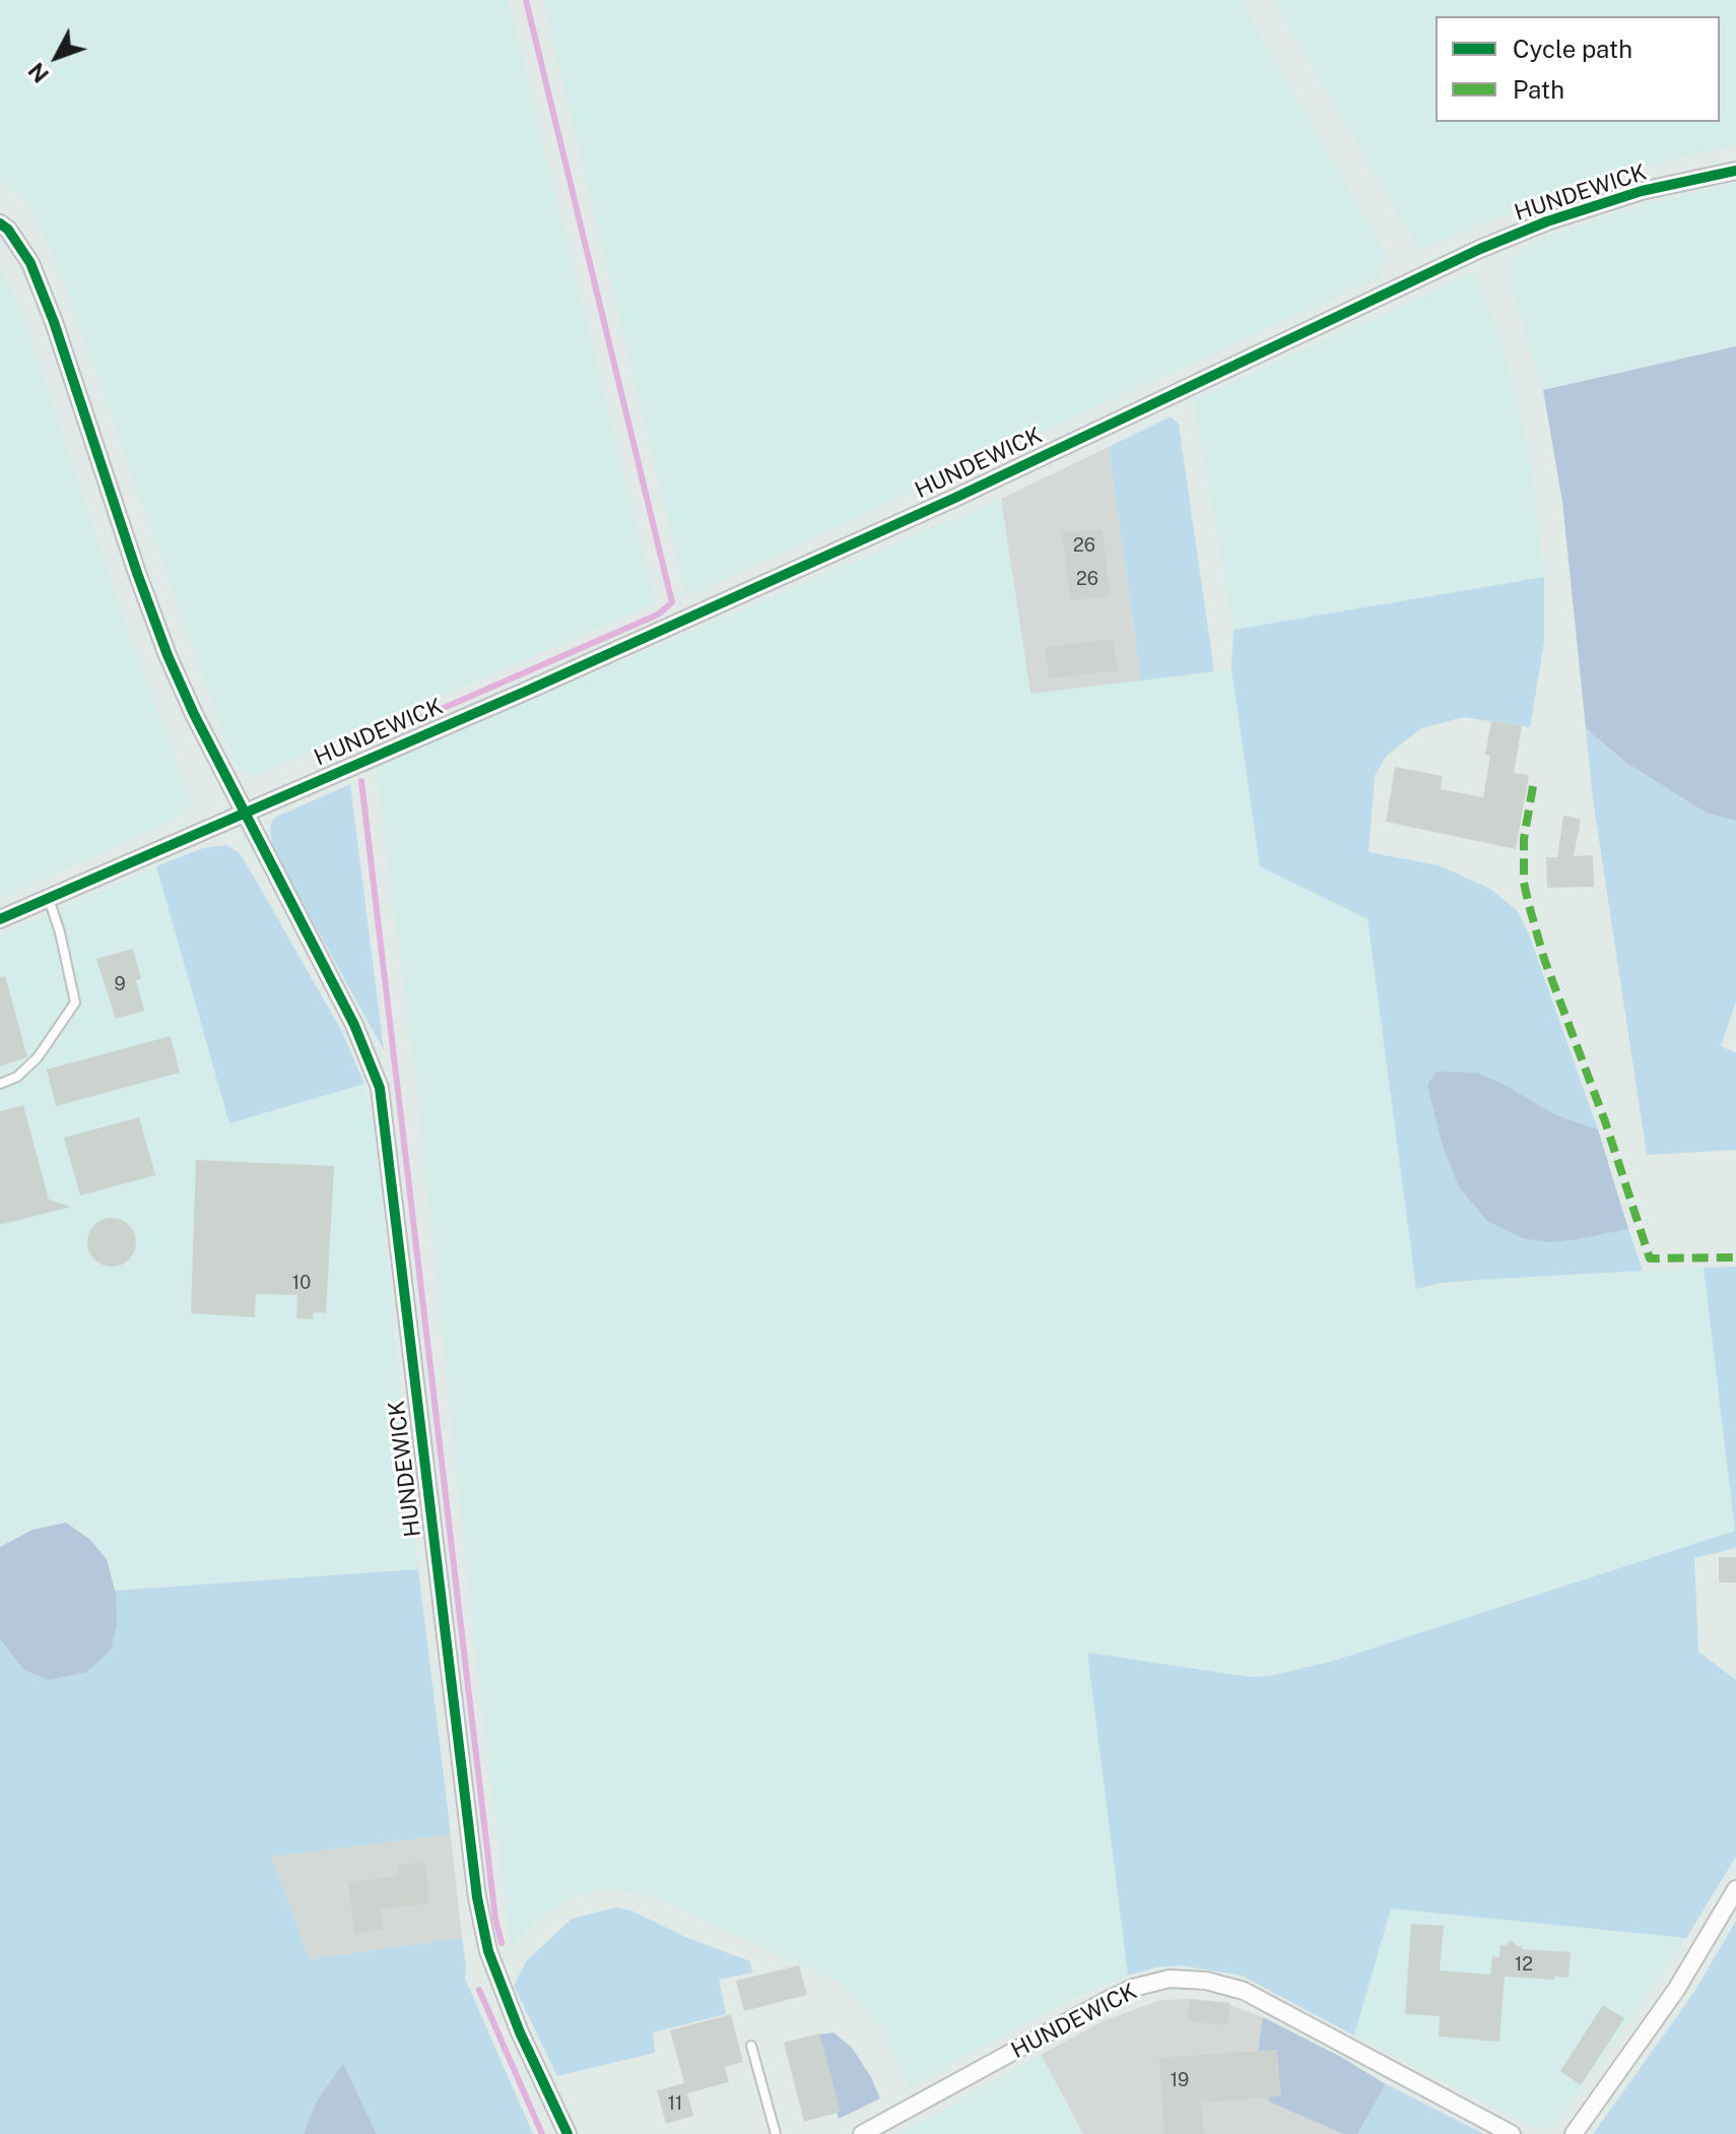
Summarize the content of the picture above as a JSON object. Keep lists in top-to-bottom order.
{
  "streets": {
    "street": ["HUNDEWICK"]
  },
  "house_numbers": [
    "26",
    "26",
    "9",
    "10",
    "12",
    "19",
    "11"
  ],
  "legend": ["Cycle path", "Path"],
  "north": "bottom left"
}
